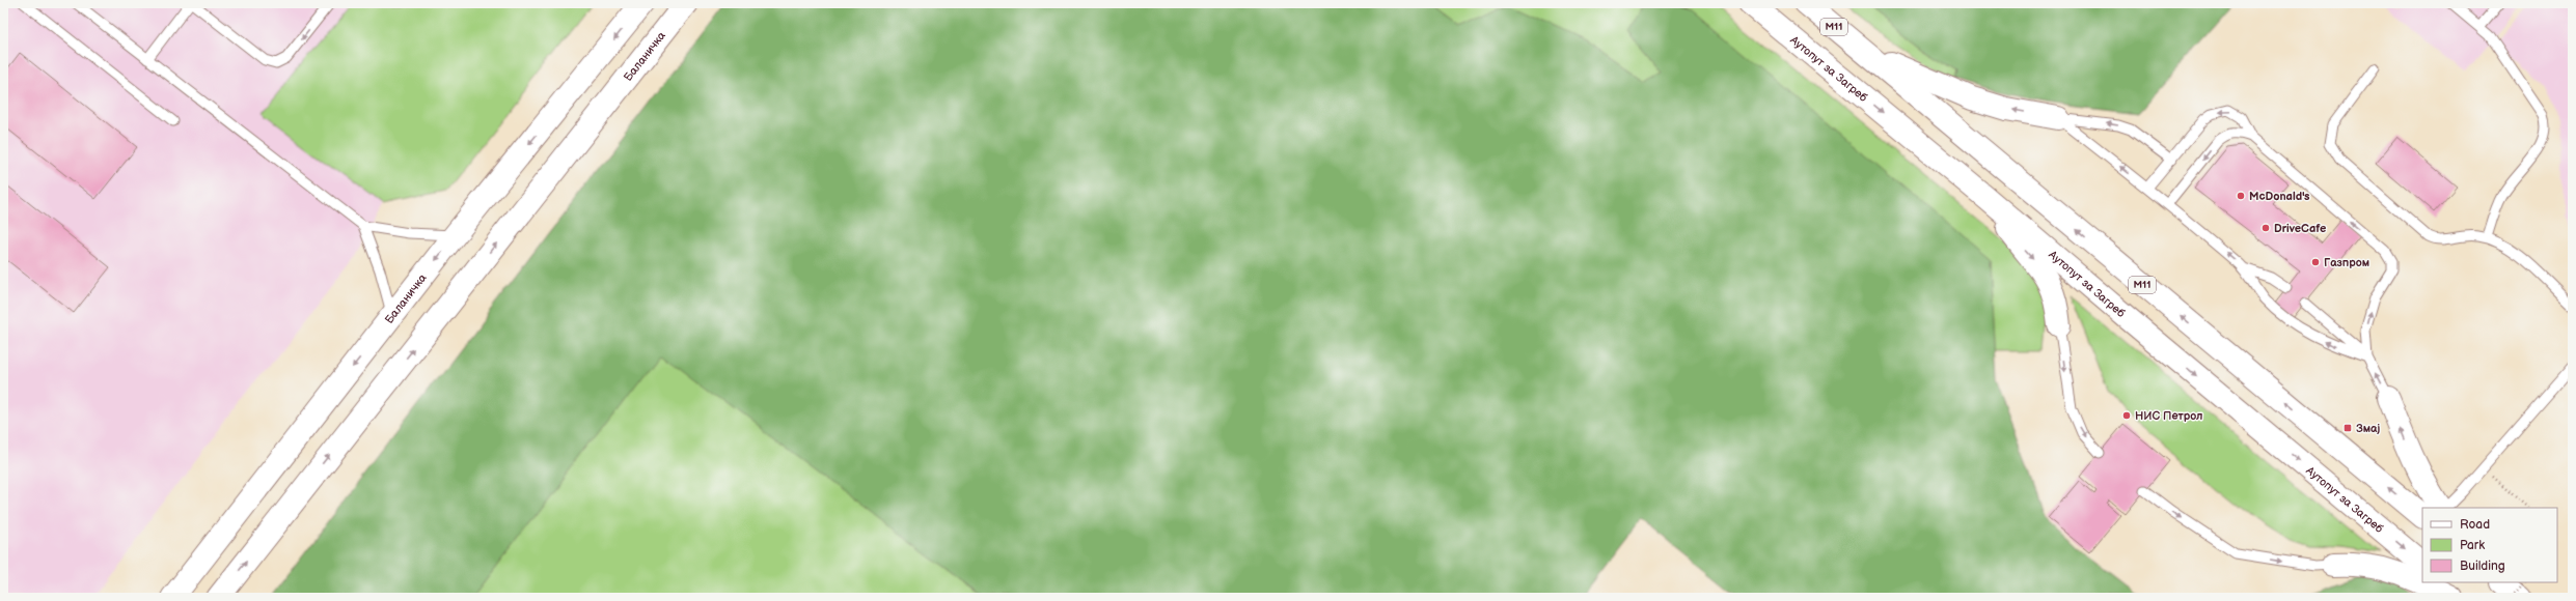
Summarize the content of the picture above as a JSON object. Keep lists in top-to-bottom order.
{
  "streets": {
    "main road": ["M11", "Баланичка", "Аутопут за Загреб"]
  },
  "places": {
    "other": [
      "McDonald's",
      "DriveCafe",
      "Газпром",
      "НИС Петрол"
    ],
    "transit": ["Змај"]
  },
  "legend": ["Road", "Park", "Building"]
}
